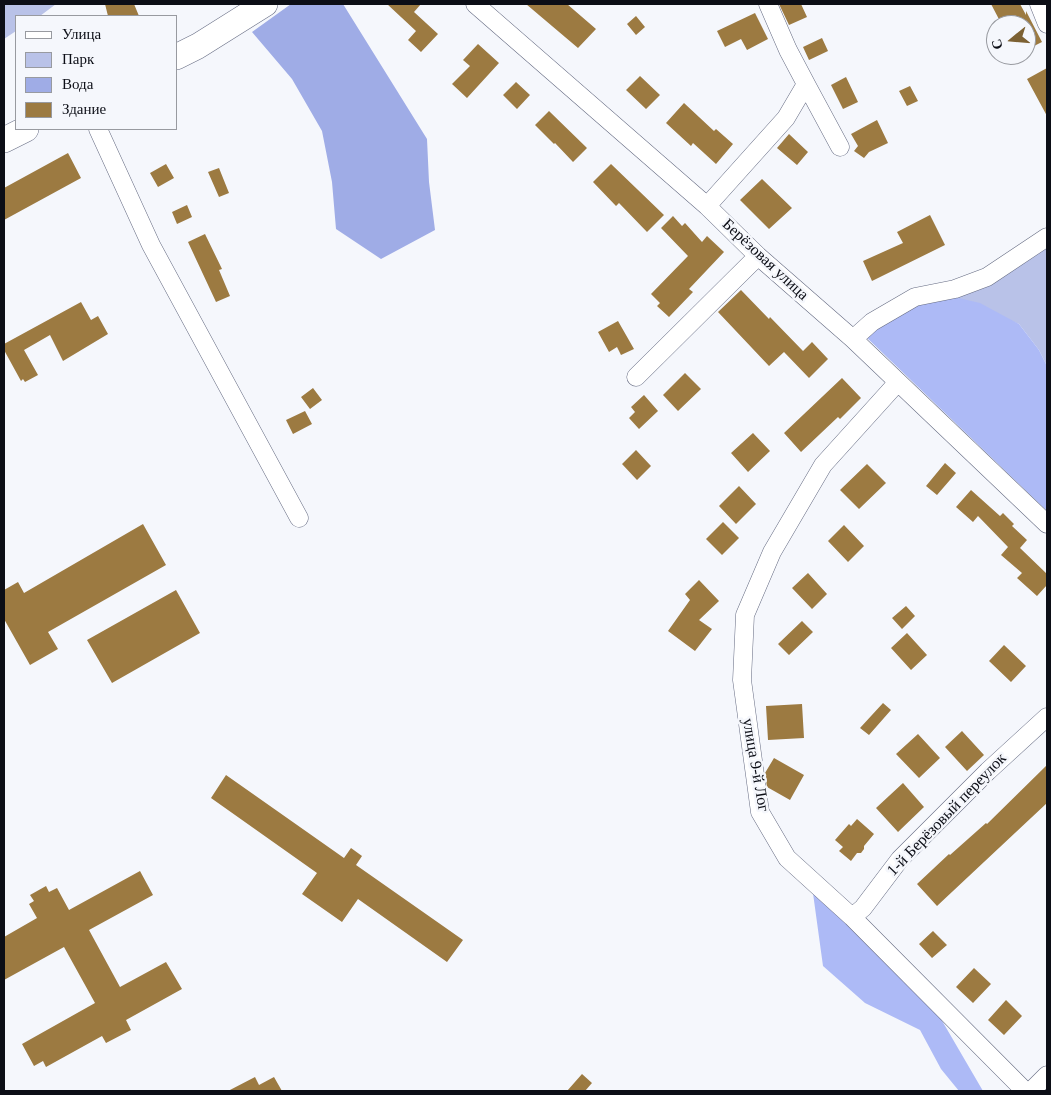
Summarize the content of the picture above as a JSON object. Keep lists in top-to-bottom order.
{
  "streets": {
    "street": ["Берёзовая улица", "улица 9-й Лог", "1-й Берёзовый переулок"]
  },
  "crossings": [
    ["Берёзовая улица", "улица 9-й Лог"],
    ["улица 9-й Лог", "1-й Берёзовый переулок"]
  ],
  "legend": [
    "Улица",
    "Парк",
    "Вода",
    "Здание"
  ],
  "north": "left"
}
